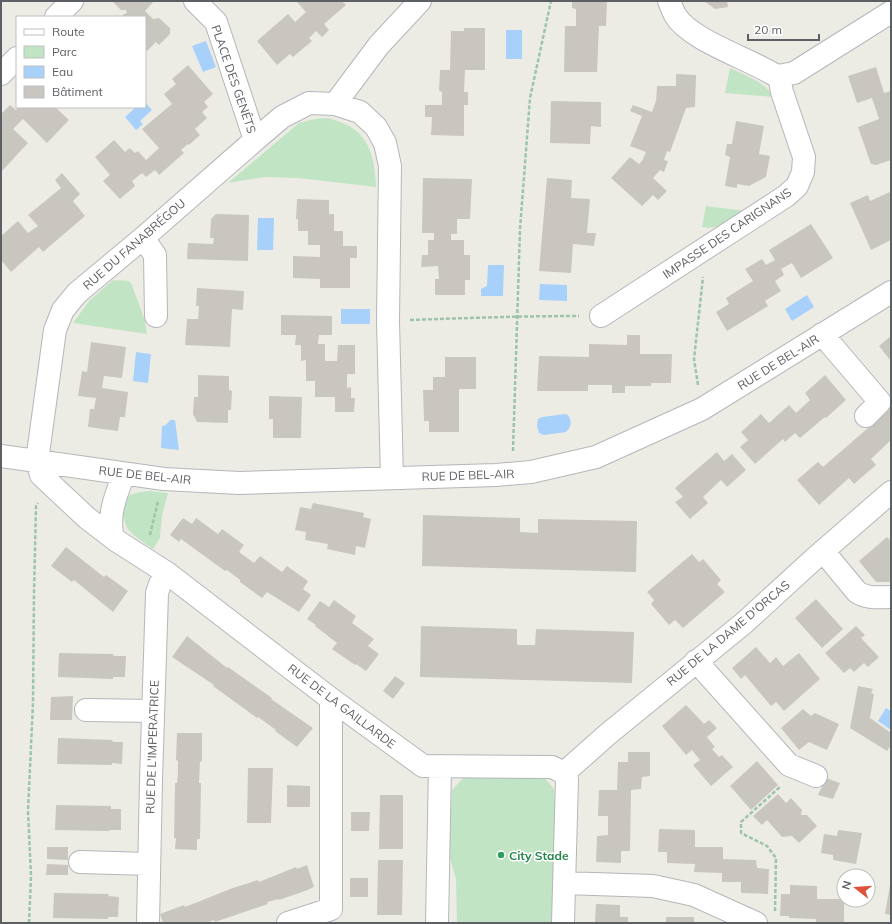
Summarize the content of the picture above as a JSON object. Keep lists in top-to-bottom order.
{
  "streets": {
    "street": [
      "PLACE DES GENÊTS",
      "IMPASSE DES CARIGNANS",
      "RUE DU FANABRÉGOU",
      "RUE DE BEL-AIR",
      "RUE DE LA DAME D'ORCAS",
      "RUE DE LA GAILLARDE",
      "RUE DE L'IMPERATRICE"
    ]
  },
  "crossings": [
    ["PLACE DES GENÊTS", "RUE DU FANABRÉGOU"],
    ["RUE DU FANABRÉGOU", "RUE DE BEL-AIR"],
    ["RUE DU FANABRÉGOU", "RUE DE LA GAILLARDE"],
    ["RUE DE BEL-AIR", "RUE DE LA GAILLARDE"],
    ["RUE DE LA DAME D'ORCAS", "RUE DE LA GAILLARDE"],
    ["RUE DE LA GAILLARDE", "RUE DE L'IMPERATRICE"]
  ],
  "places": ["City Stade"],
  "legend": [
    "Route",
    "Parc",
    "Eau",
    "Bâtiment"
  ],
  "scale_bar": "20 m",
  "north": "left"
}
